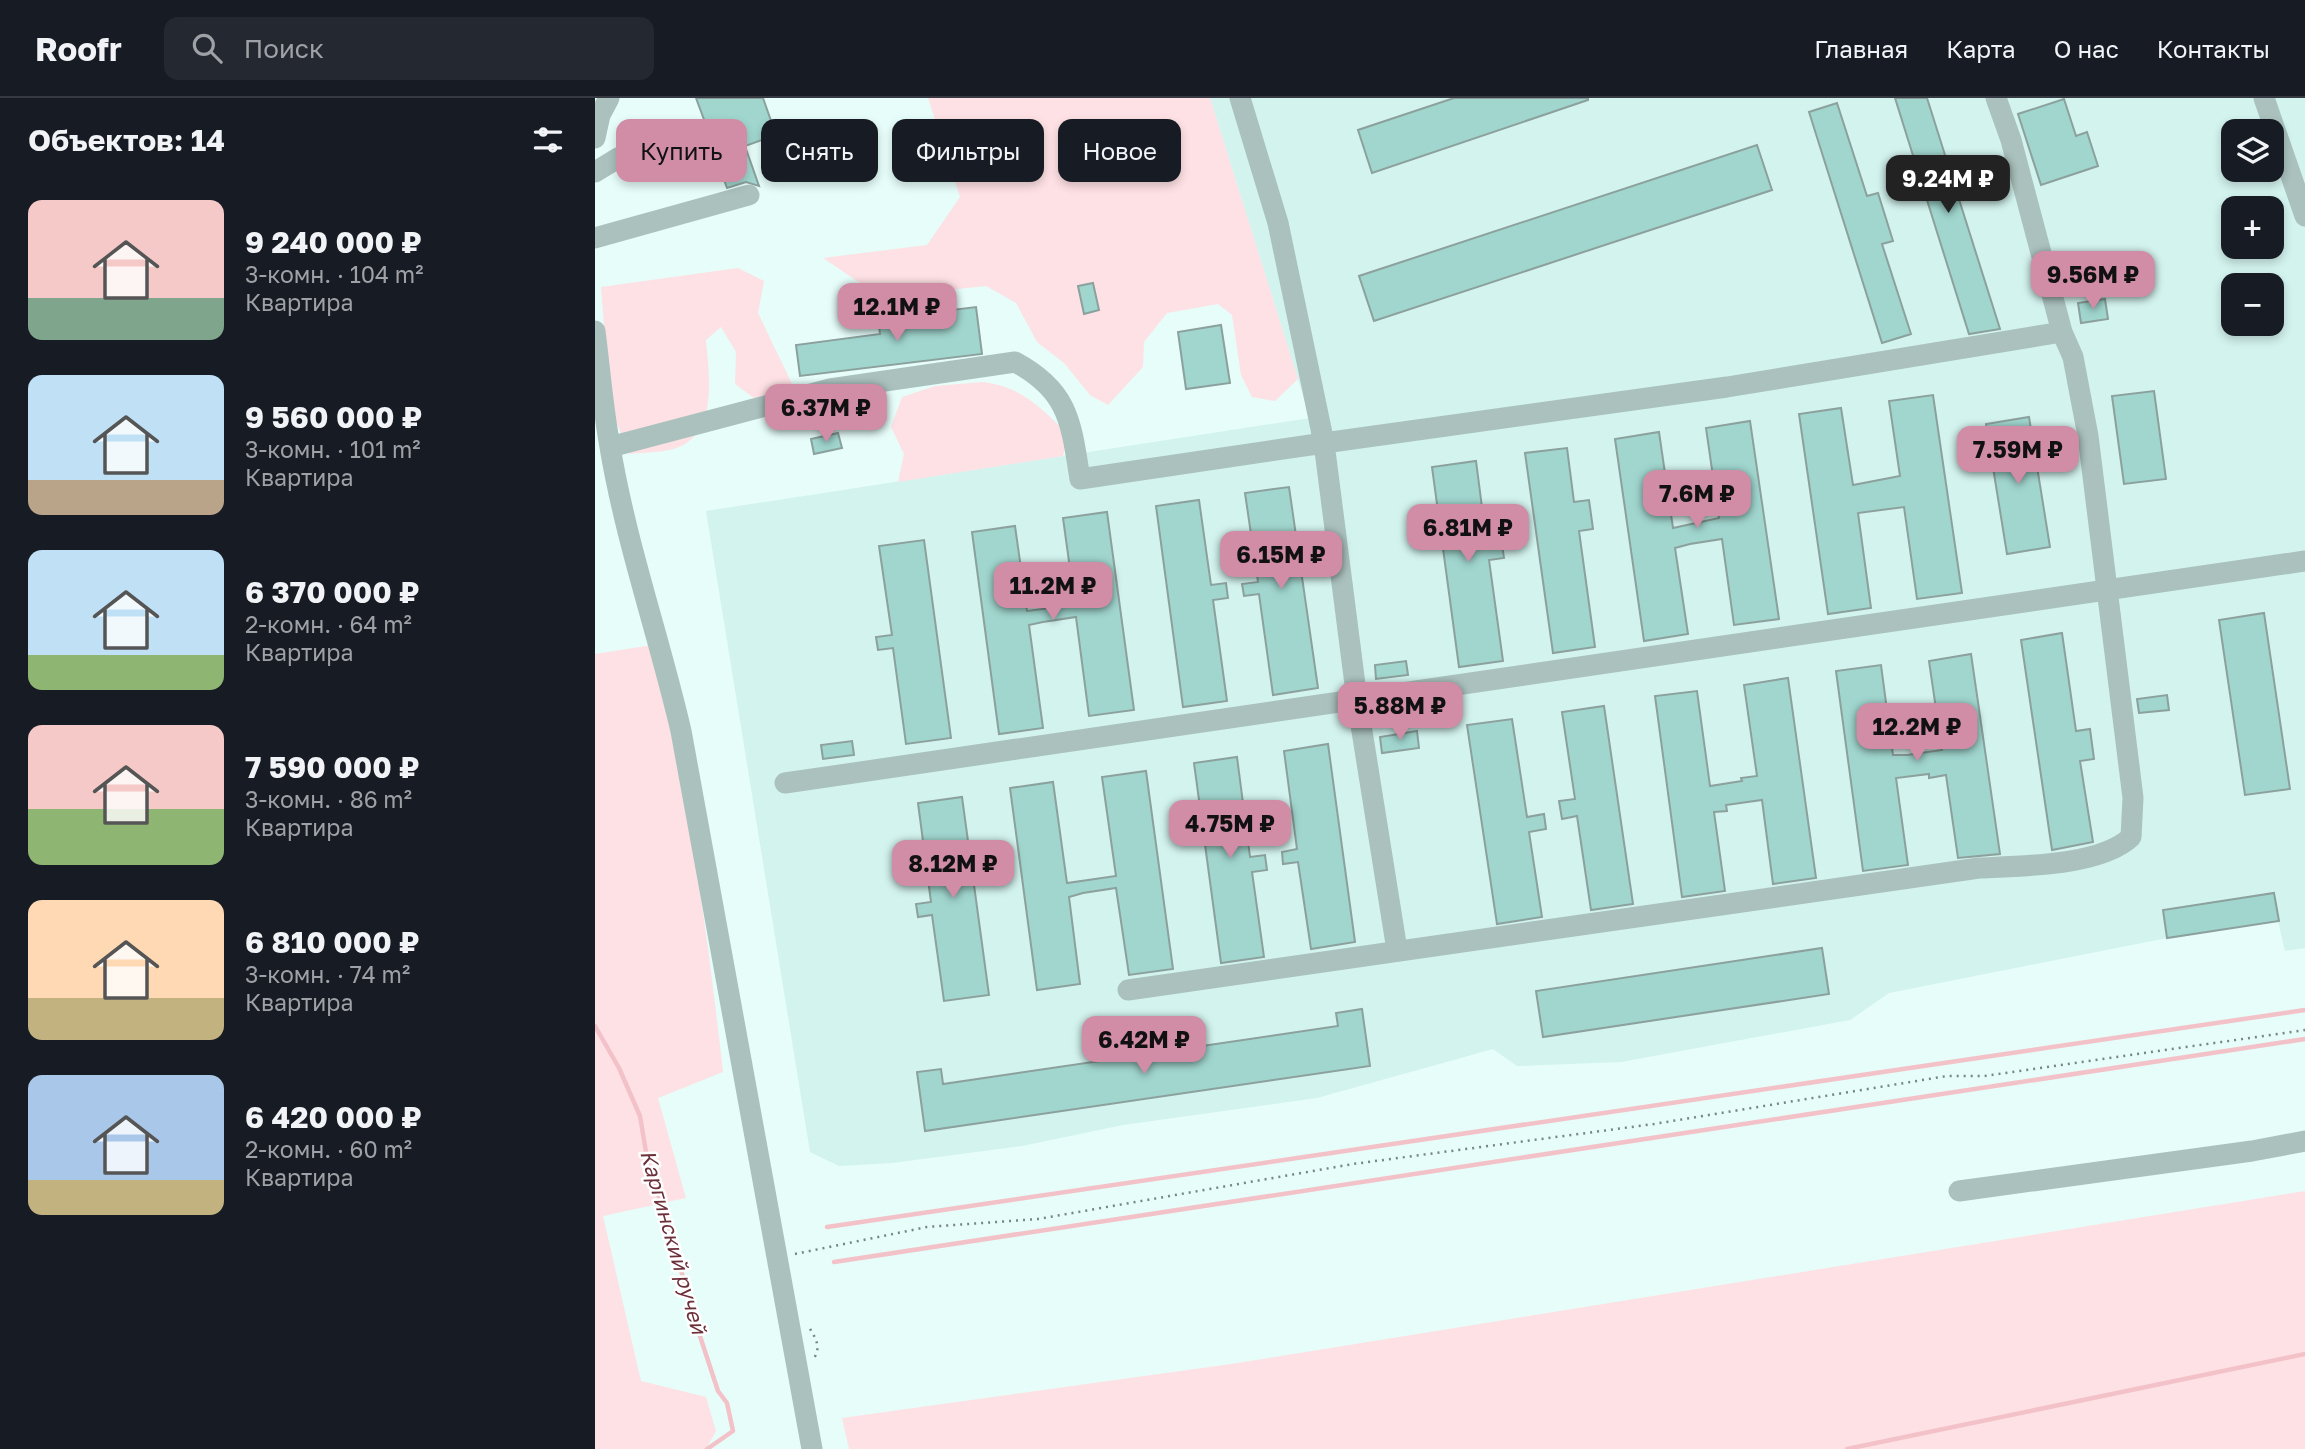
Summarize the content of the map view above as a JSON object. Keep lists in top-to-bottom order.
{
  "water": ["Каргинский ручей"],
  "page": {
    "header": "Roofr",
    "search": "Поиск",
    "nav": [
      "Главная",
      "Карта",
      "О нас",
      "Контакты"
    ],
    "heading": "Объектов: 14",
    "map_buttons": ["+", "−"],
    "chip": [
      "Купить",
      "Снять",
      "Фильтры",
      "Новое"
    ],
    "price": [
      "9.24M ₽",
      "9.56M ₽",
      "12.1M ₽",
      "6.37M ₽",
      "7.59M ₽",
      "7.6M ₽",
      "6.81M ₽",
      "6.15M ₽",
      "11.2M ₽",
      "5.88M ₽",
      "12.2M ₽",
      "4.75M ₽",
      "8.12M ₽",
      "6.42M ₽"
    ],
    "list": [
      {
        "name": "9 240 000 ₽",
        "note": "3-комн. · 104 m² · Квартира"
      },
      {
        "name": "9 560 000 ₽",
        "note": "3-комн. · 101 m² · Квартира"
      },
      {
        "name": "6 370 000 ₽",
        "note": "2-комн. · 64 m² · Квартира"
      },
      {
        "name": "7 590 000 ₽",
        "note": "3-комн. · 86 m² · Квартира"
      },
      {
        "name": "6 810 000 ₽",
        "note": "3-комн. · 74 m² · Квартира"
      },
      {
        "name": "6 420 000 ₽",
        "note": "2-комн. · 60 m² · Квартира"
      }
    ]
  }
}
